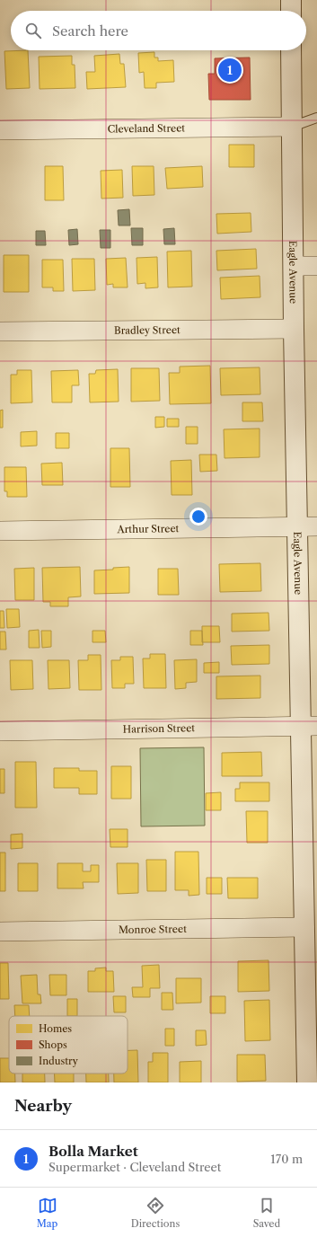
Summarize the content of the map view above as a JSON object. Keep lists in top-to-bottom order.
{
  "streets": {
    "street": [
      "Cleveland Street",
      "Eagle Avenue",
      "Bradley Street",
      "Arthur Street",
      "Harrison Street",
      "Monroe Street"
    ]
  },
  "crossings": [
    ["Cleveland Street", "Eagle Avenue"],
    ["Eagle Avenue", "Bradley Street"],
    ["Eagle Avenue", "Arthur Street"],
    ["Eagle Avenue", "Harrison Street"],
    ["Eagle Avenue", "Monroe Street"]
  ],
  "legend": ["Homes", "Shops", "Industry"],
  "page": {
    "search": "Search here",
    "pins": "1",
    "heading": "Nearby",
    "list": [
      {
        "mark": "1",
        "name": "Bolla Market",
        "note": "Supermarket · Cleveland Street",
        "value": "170 m"
      }
    ],
    "nav": ["Map", "Directions", "Saved"]
  }
}
